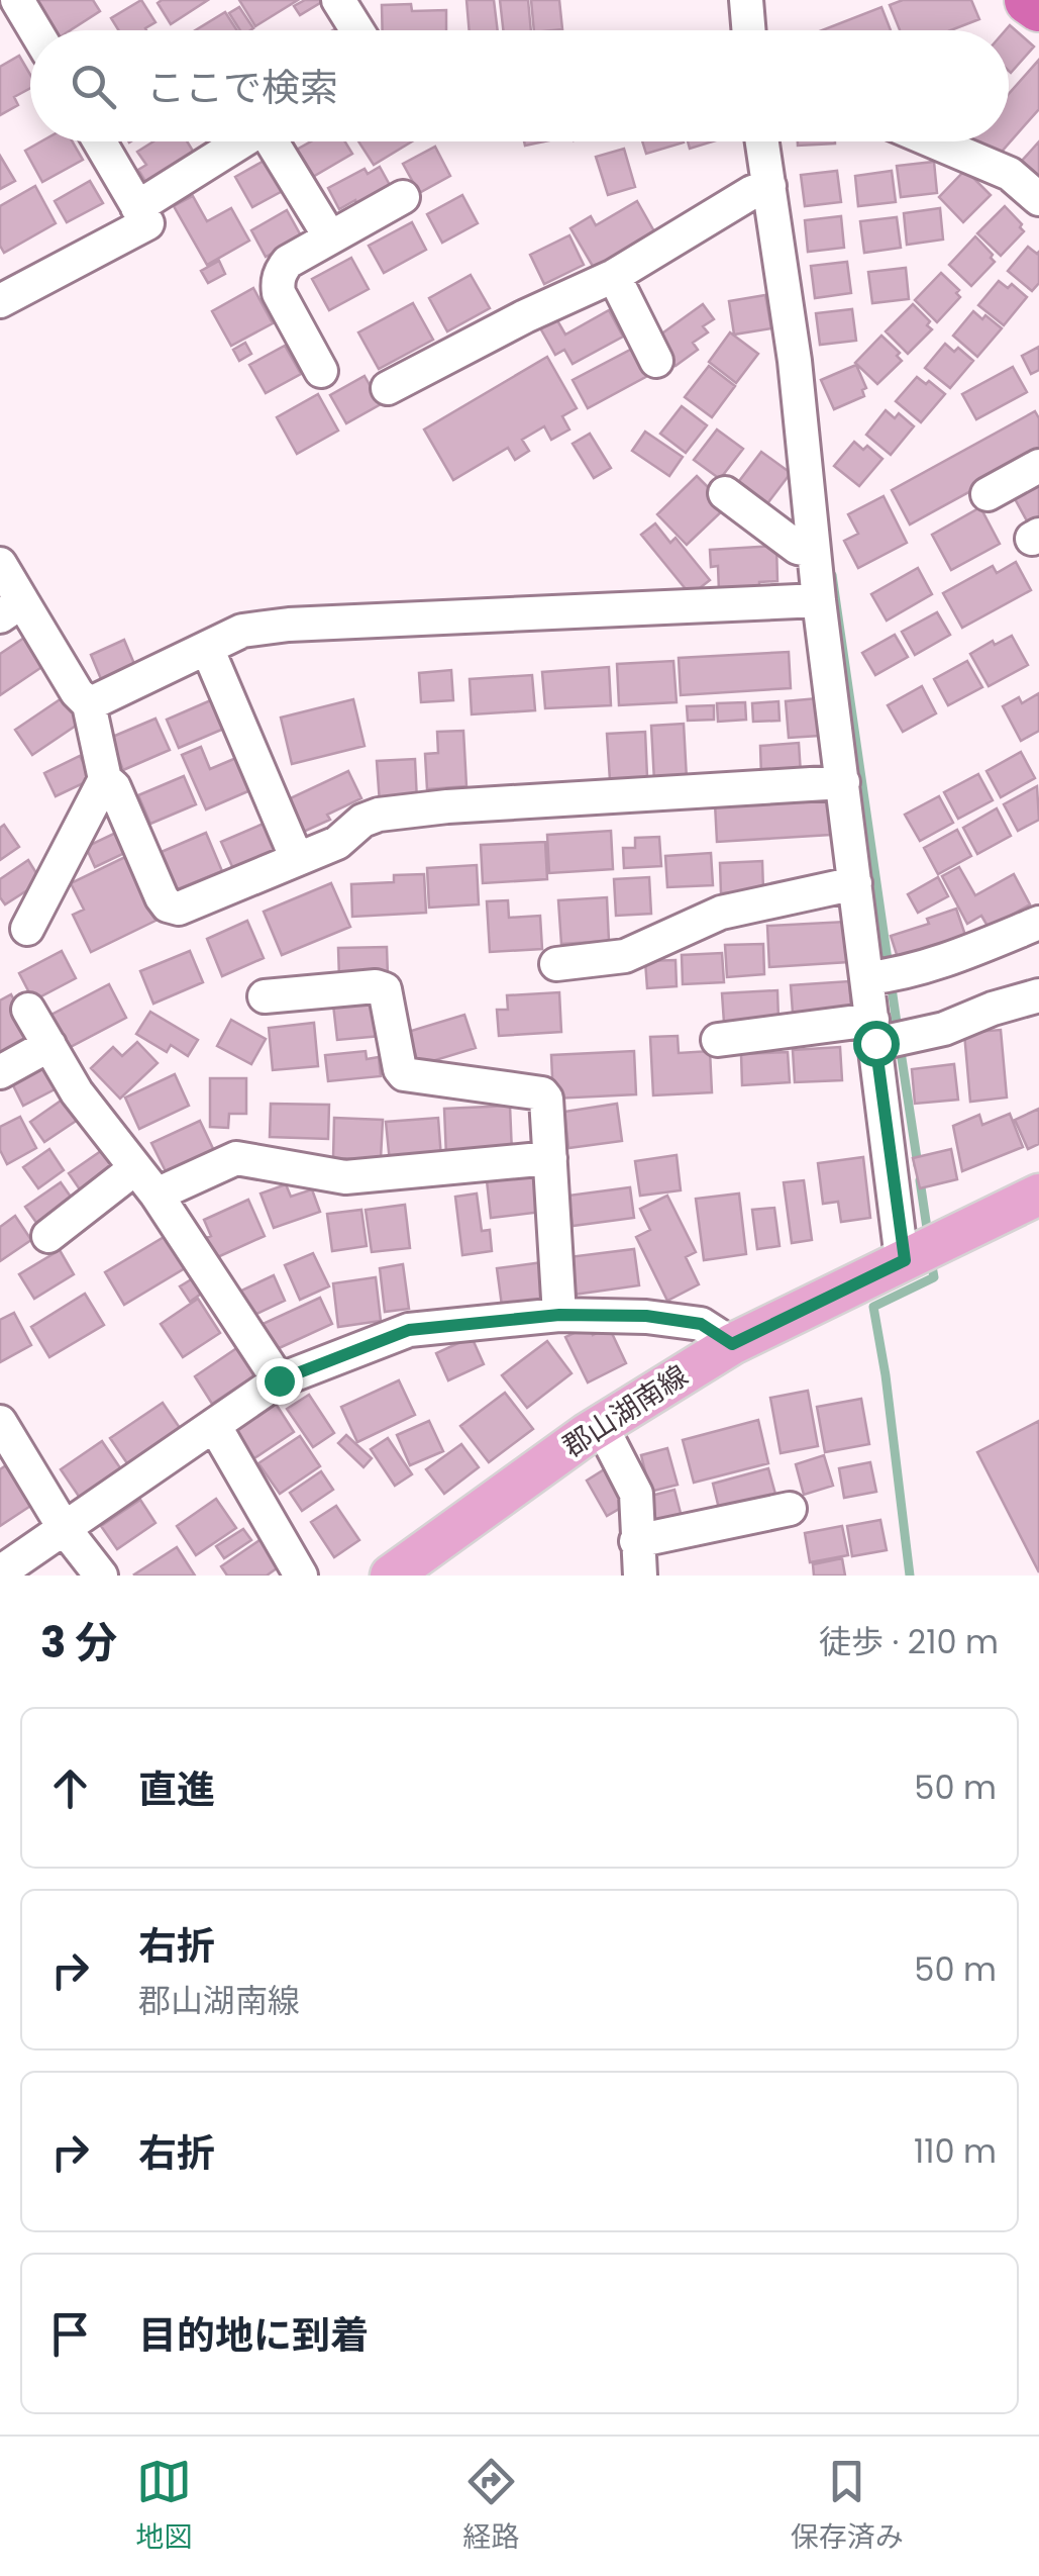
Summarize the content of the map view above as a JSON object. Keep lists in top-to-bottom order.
{
  "streets": {
    "main road": ["郡山湖南線"]
  },
  "page": {
    "search": "ここで検索",
    "heading": ["3 分", "徒歩 · 210 m"],
    "list": [
      ["直進", "50 m"],
      ["右折", "郡山湖南線", "50 m"],
      ["右折", "110 m"],
      "目的地に到着"
    ],
    "nav": ["地図", "経路", "保存済み"]
  }
}
